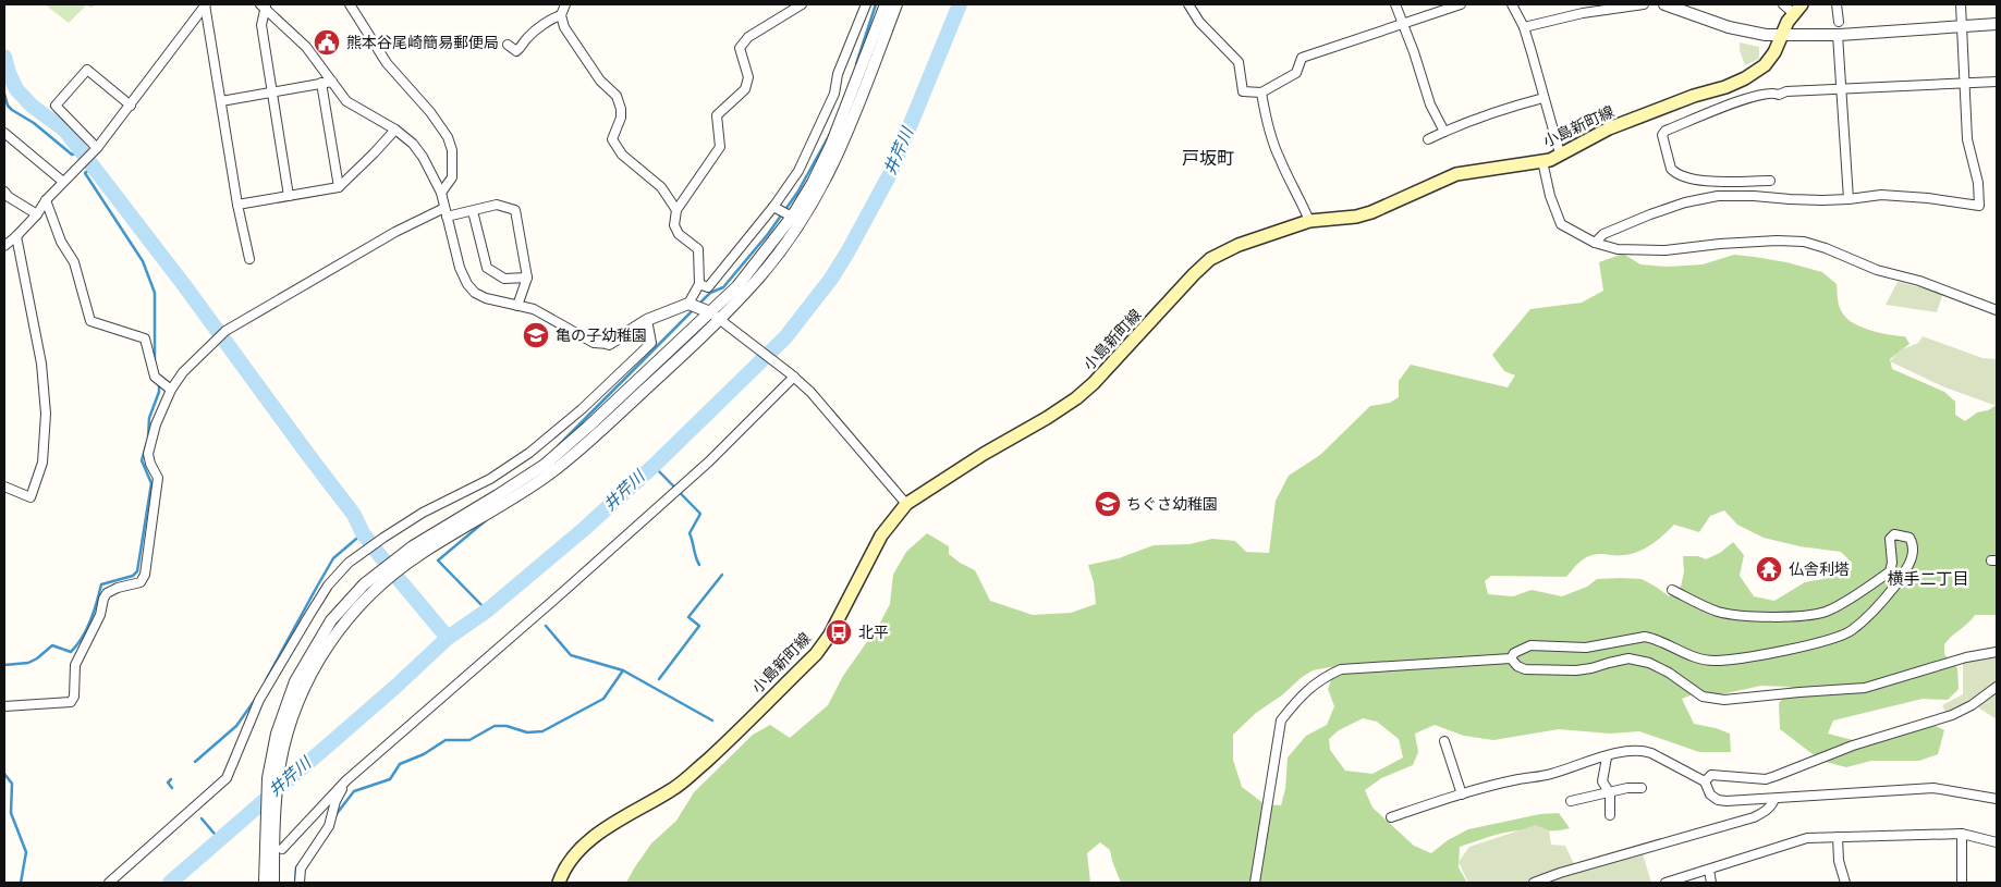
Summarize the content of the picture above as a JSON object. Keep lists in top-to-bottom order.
{
  "streets": {
    "main road": ["小島新町線"]
  },
  "districts": ["戸坂町", "横手二丁目"],
  "water": ["井芹川"],
  "places": {
    "public building": ["熊本谷尾崎簡易郵便局"],
    "school or university": ["亀の子幼稚園", "ちぐさ幼稚園"],
    "temple": ["仏舎利塔"],
    "bus stop": ["北平"]
  }
}
